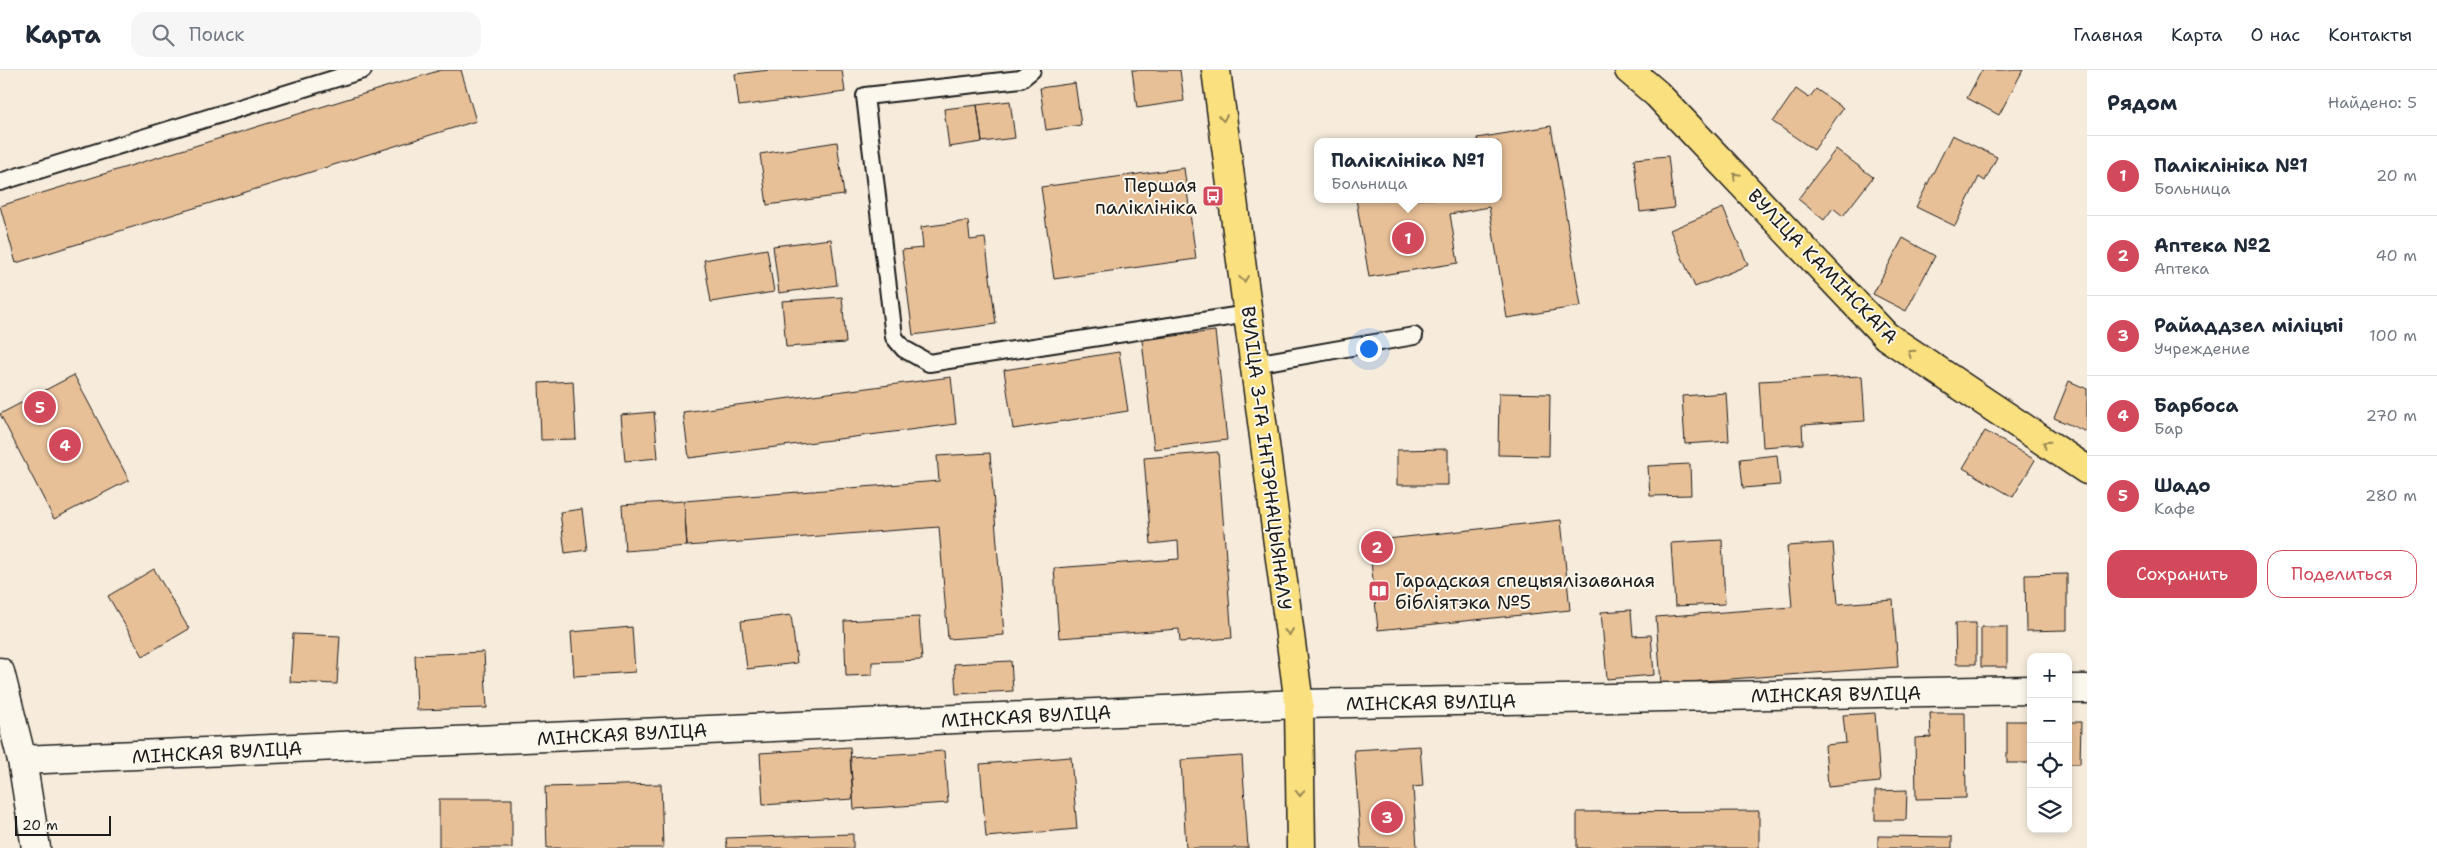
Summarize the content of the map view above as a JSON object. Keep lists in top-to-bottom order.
{
  "streets": {
    "main road": ["ВУЛІЦА КАМІНСКАГА", "ВУЛІЦА 3-ГА ІНТЭРНАЦЫЯНАЛУ"],
    "street": ["МІНСКАЯ ВУЛІЦА"]
  },
  "crossings": [
    ["ВУЛІЦА 3-ГА ІНТЭРНАЦЫЯНАЛУ", "МІНСКАЯ ВУЛІЦА"]
  ],
  "one_way": ["ВУЛІЦА КАМІНСКАГА", "ВУЛІЦА 3-ГА ІНТЭРНАЦЫЯНАЛУ"],
  "places": {
    "bus stop": ["Першая паліклініка"],
    "library": ["Гарадская спецыялізаваная бібліятэка №5"]
  },
  "scale_bar": "20 m",
  "page": {
    "header": "Карта",
    "search": "Поиск",
    "nav": [
      "Главная",
      "Карта",
      "О нас",
      "Контакты"
    ],
    "heading": ["Рядом", "Найдено: 5"],
    "list": [
      {
        "mark": "1",
        "name": "Паліклініка №1",
        "note": "Больница",
        "value": "20 m"
      },
      {
        "mark": "2",
        "name": "Аптека №2",
        "note": "Аптека",
        "value": "40 m"
      },
      {
        "mark": "3",
        "name": "Райаддзел міліцыі",
        "note": "Учреждение",
        "value": "100 m"
      },
      {
        "mark": "4",
        "name": "Барбоса",
        "note": "Бар",
        "value": "270 m"
      },
      {
        "mark": "5",
        "name": "Шадо",
        "note": "Кафе",
        "value": "280 m"
      }
    ],
    "popup": ["Паліклініка №1", "Больница"],
    "pins": [
      "1",
      "5",
      "4",
      "2",
      "3"
    ],
    "buttons": ["Сохранить", "Поделиться"],
    "map_buttons": ["+", "−"],
    "scale": "20 m"
  }
}
